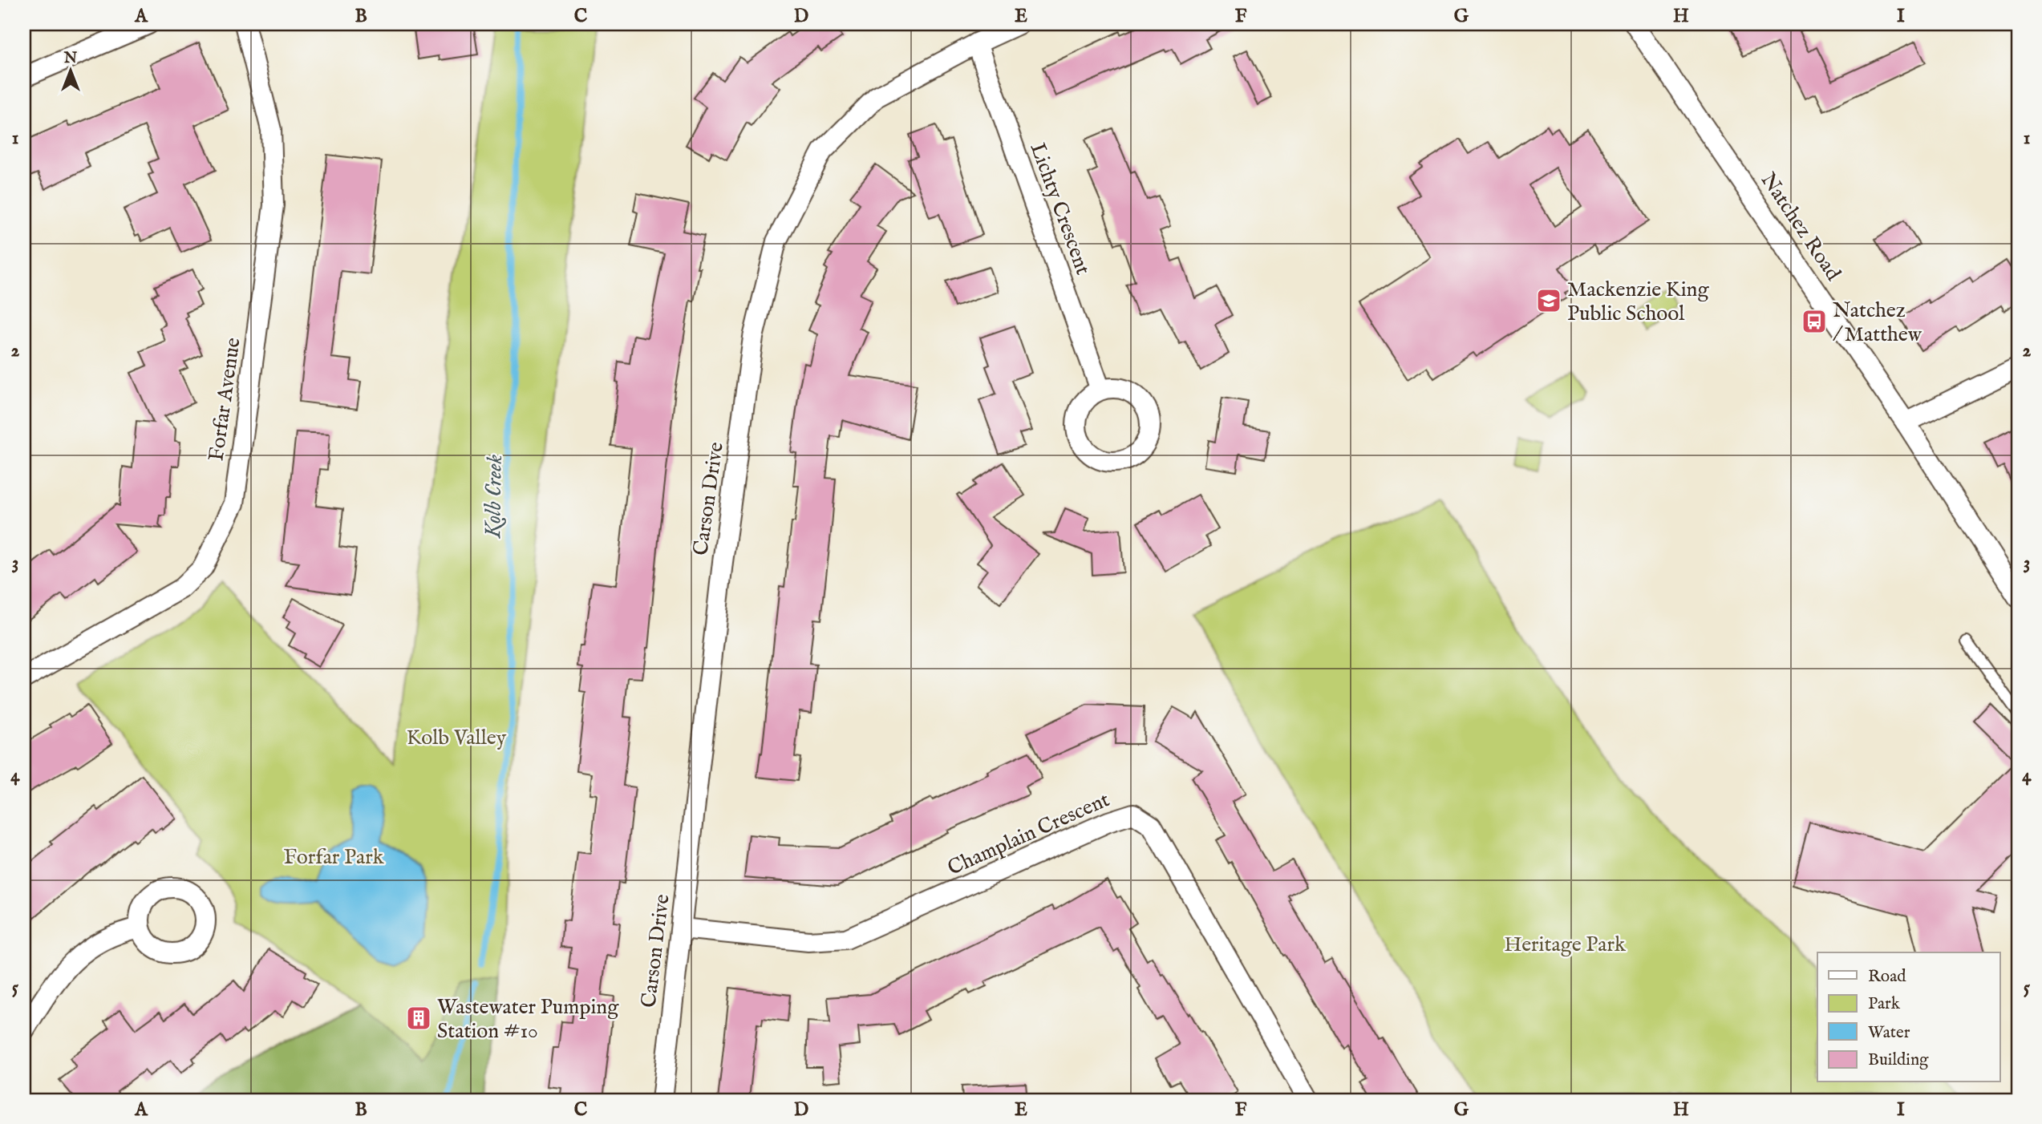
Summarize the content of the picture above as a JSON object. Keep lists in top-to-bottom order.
{
  "streets": {
    "street": [
      "Lichty Crescent",
      "Natchez Road",
      "Forfar Avenue",
      "Carson Drive",
      "Champlain Crescent"
    ]
  },
  "crossings": [
    ["Lichty Crescent", "Carson Drive"],
    ["Carson Drive", "Champlain Crescent"]
  ],
  "water": ["Kolb Creek"],
  "parks": ["Kolb Valley", "Forfar Park", "Heritage Park"],
  "places": {
    "school or university": ["Mackenzie King Public School"],
    "bus stop": ["Natchez / Matthew"],
    "building": ["Wastewater Pumping Station #10"]
  },
  "legend": [
    "Road",
    "Park",
    "Water",
    "Building"
  ],
  "north": "top",
  "grid": {
    "columns": [
      "A",
      "B",
      "C",
      "D",
      "E",
      "F",
      "G",
      "H",
      "I"
    ],
    "rows": [
      "1",
      "2",
      "3",
      "4",
      "5"
    ]
  }
}
